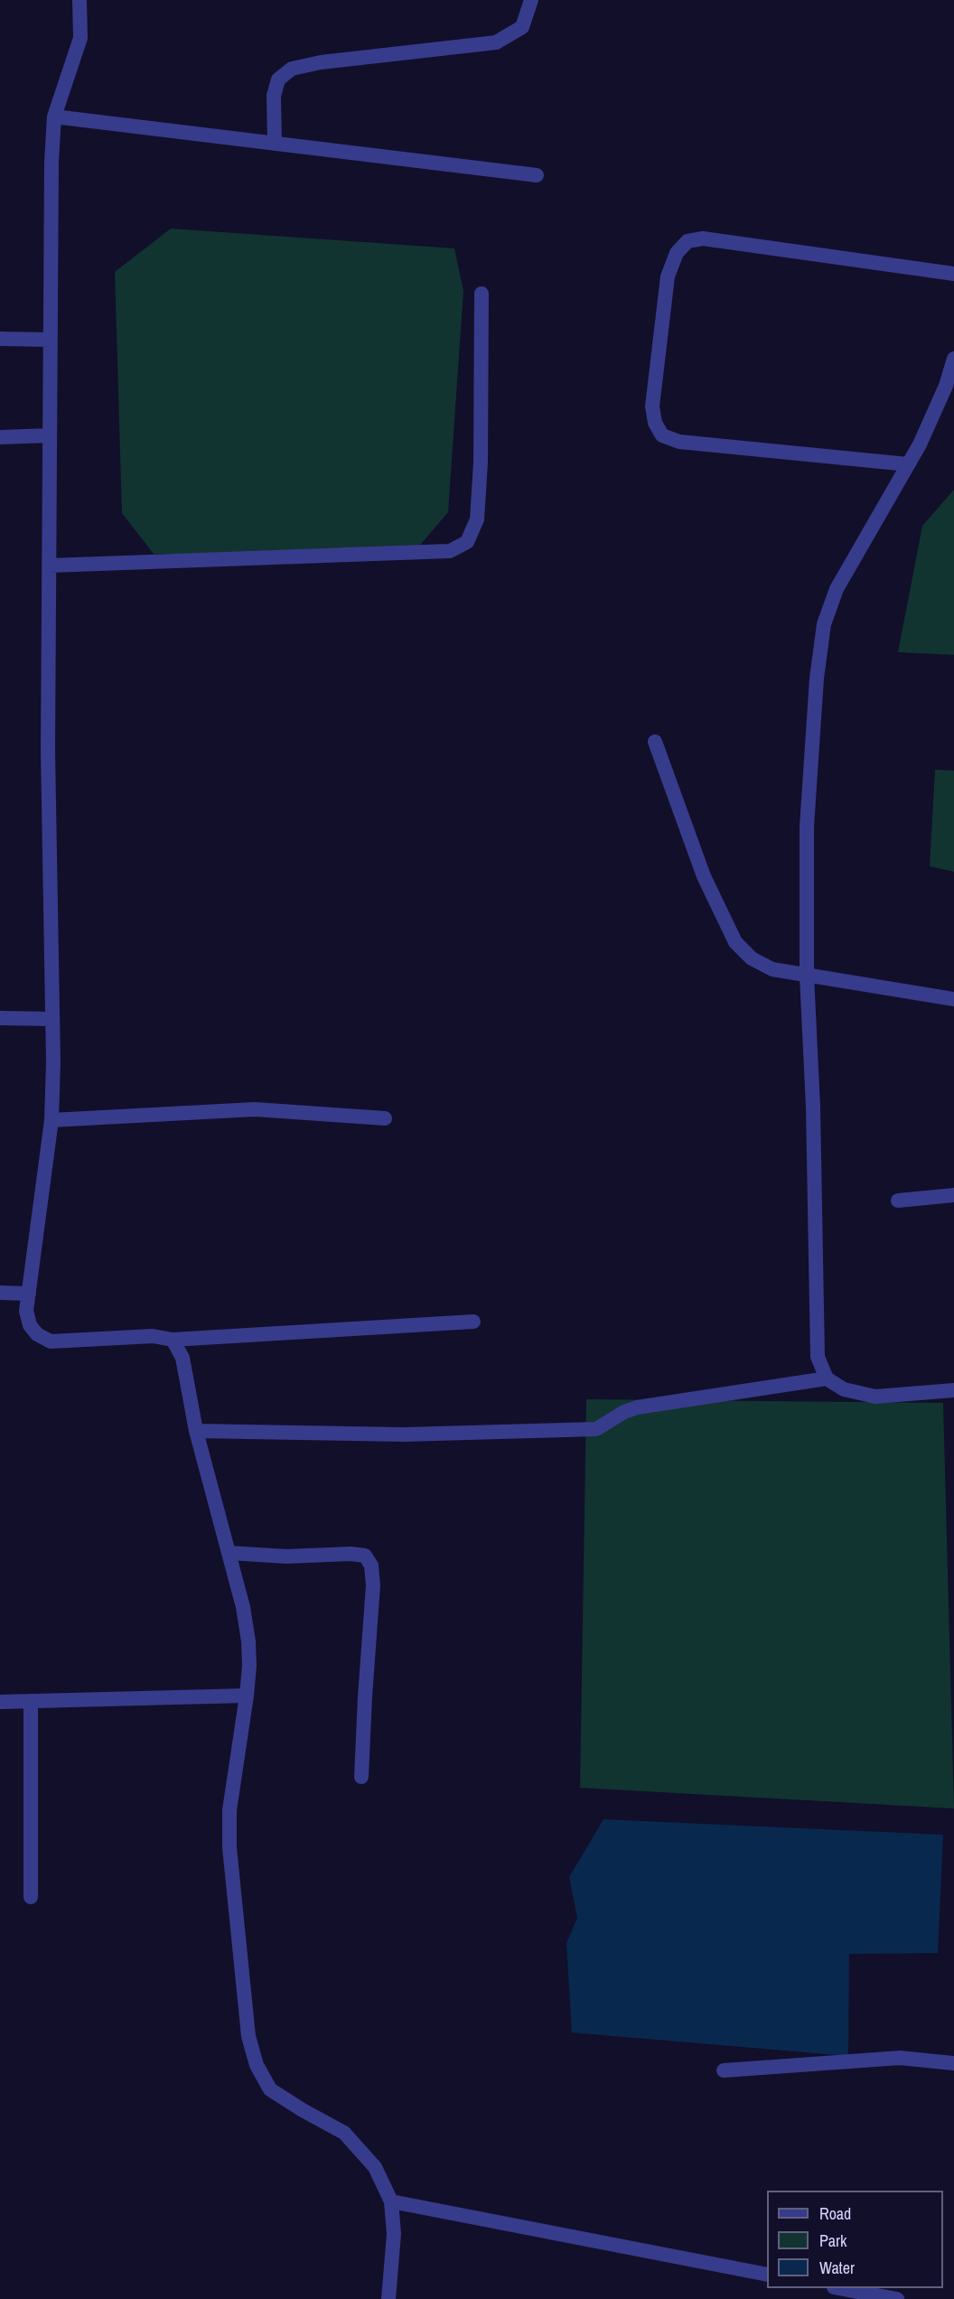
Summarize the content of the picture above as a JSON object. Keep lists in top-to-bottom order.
{
  "legend": ["Road", "Park", "Water"]
}
